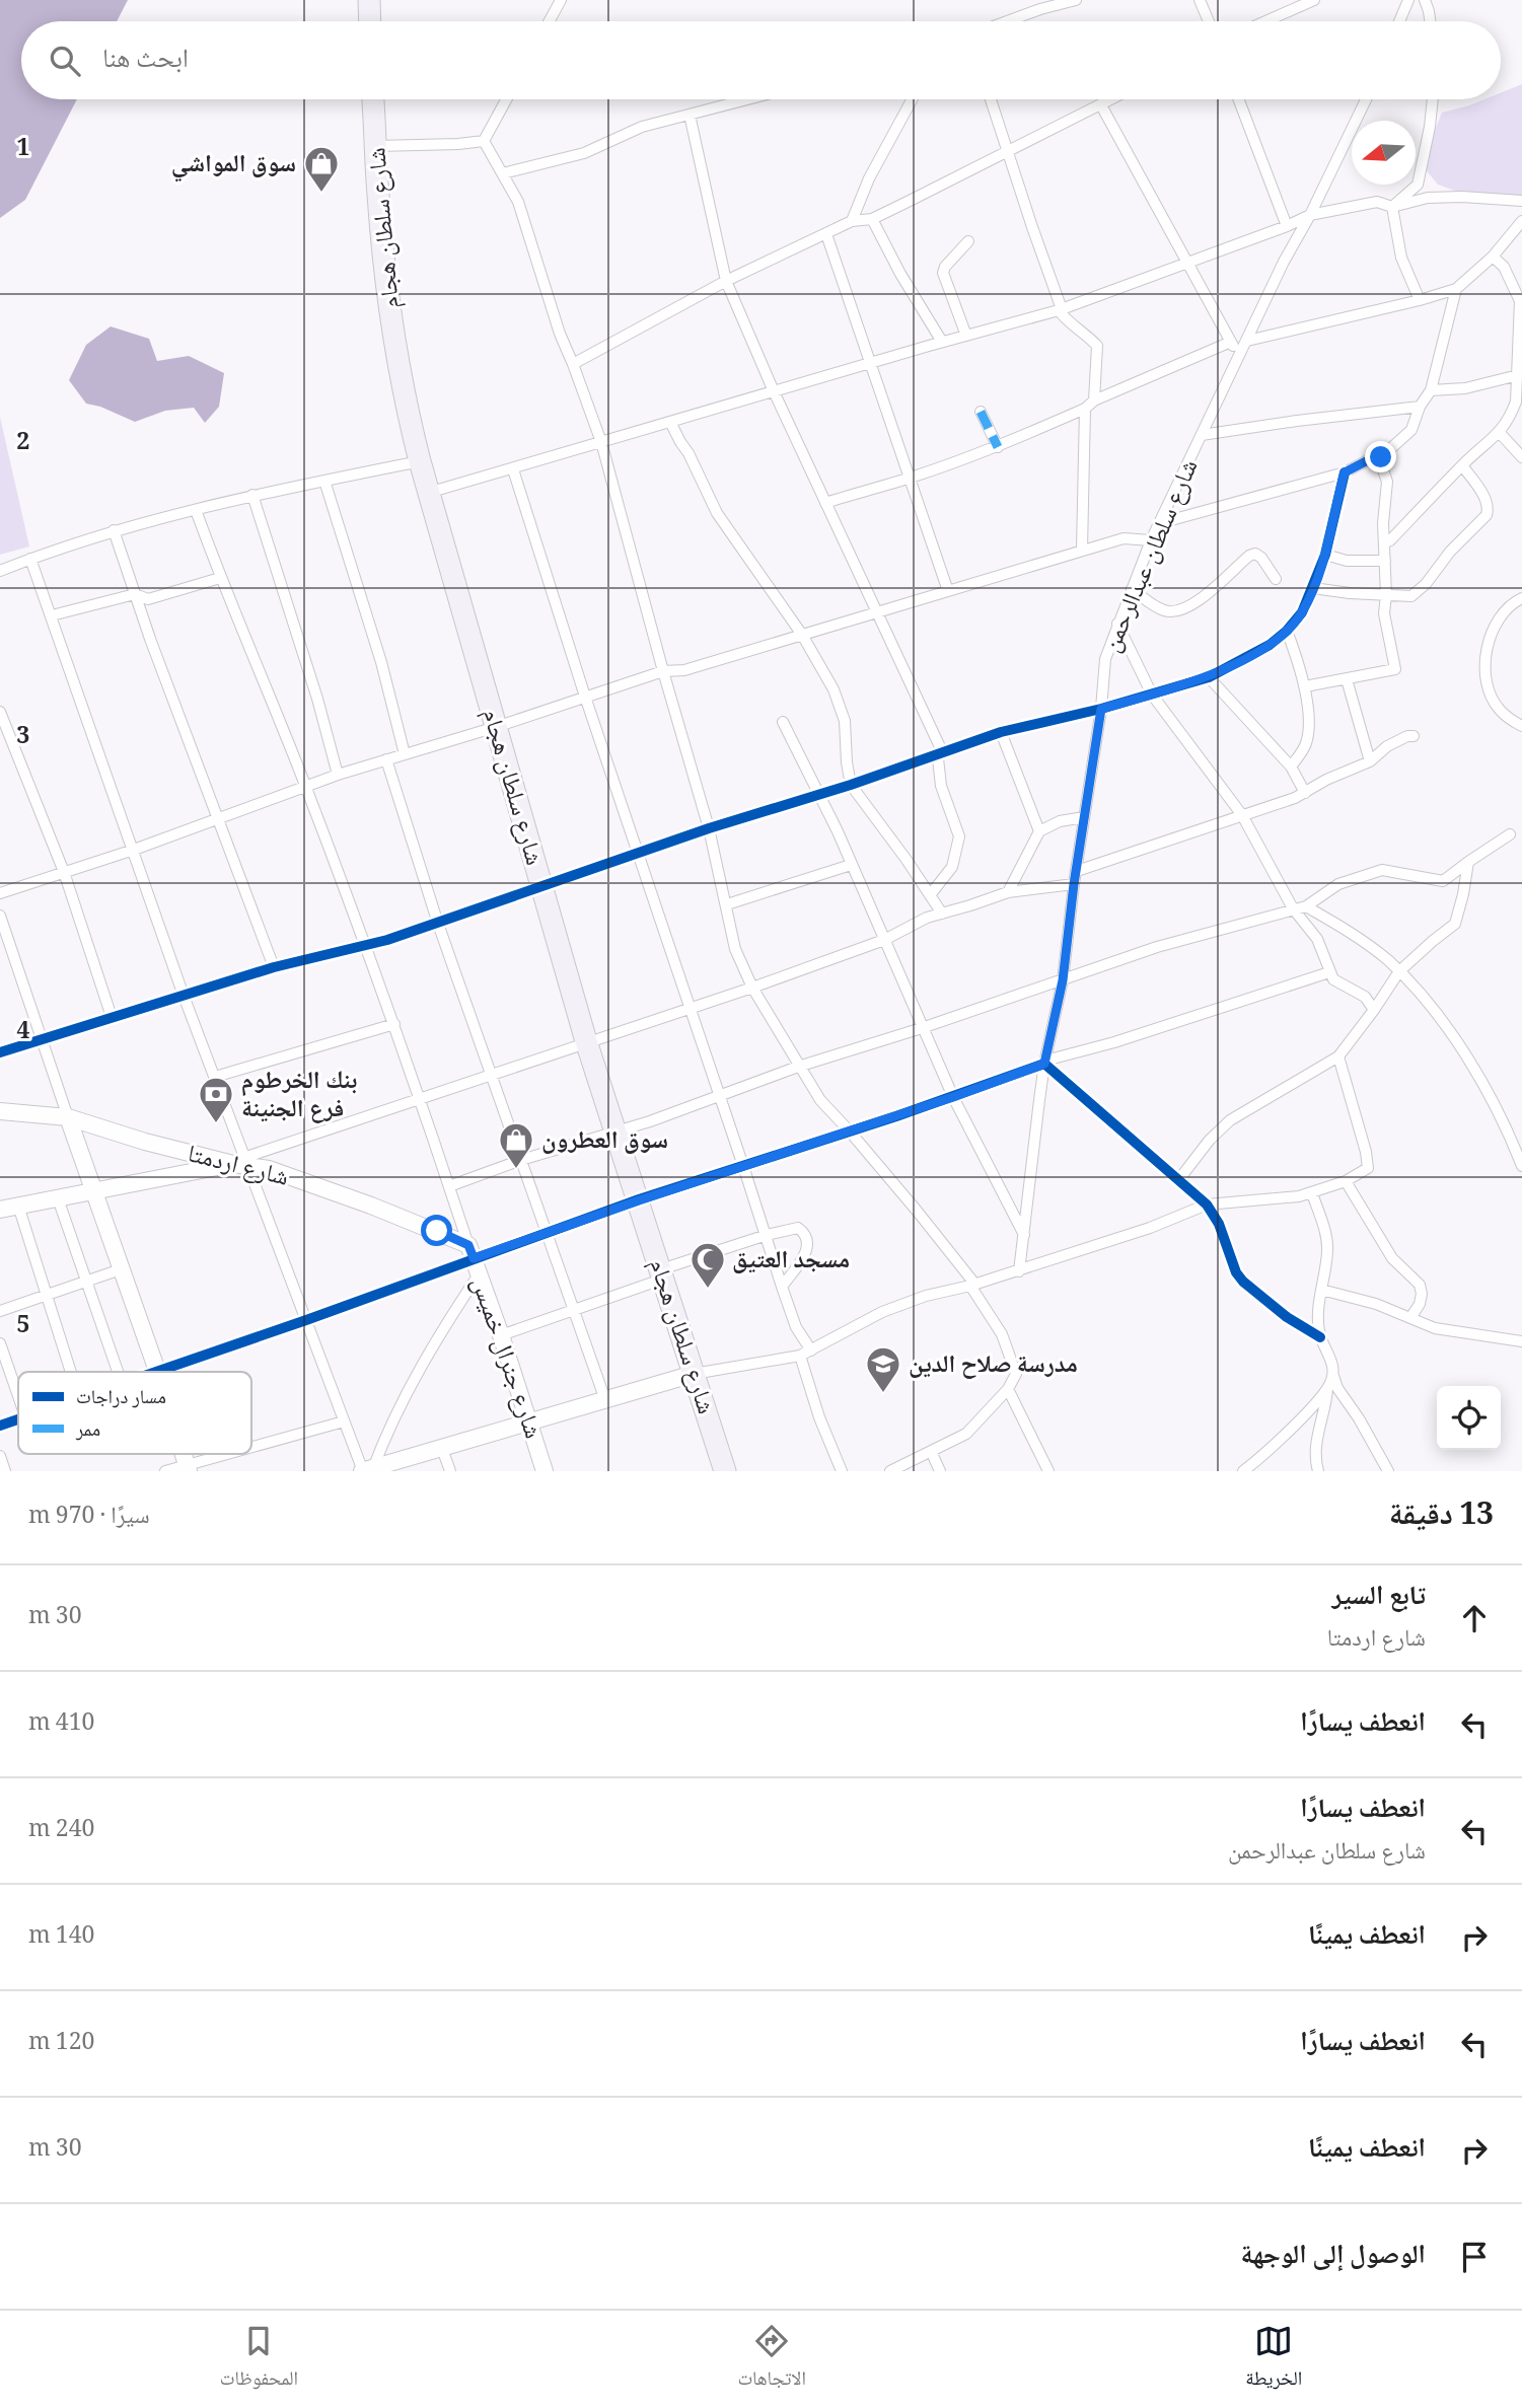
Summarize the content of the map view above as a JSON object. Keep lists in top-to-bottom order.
{
  "streets": {
    "highway": ["شارع سلطان هجام"],
    "street": ["شارع سلطان عبدالرحمن", "شارع اردمتا", "شارع جنرال خميس"]
  },
  "crossings": [
    ["شارع اردمتا", "شارع جنرال خميس"]
  ],
  "places": {
    "shop": ["سوق المواشي", "سوق العطرون"],
    "bank": ["بنك الخرطوم فرع الجنينة"],
    "mosque": ["مسجد العتيق"],
    "school or university": ["مدرسة صلاح الدين"]
  },
  "legend": ["مسار دراجات", "ممر"],
  "north": "left",
  "page": {
    "search": "ابحث هنا",
    "heading": ["13 دقيقة", "سيرًا · 970 m"],
    "list": [
      ["تابع السير", "شارع اردمتا", "30 m"],
      ["انعطف يسارًا", "410 m"],
      ["انعطف يسارًا", "شارع سلطان عبدالرحمن", "240 m"],
      ["انعطف يمينًا", "140 m"],
      ["انعطف يسارًا", "120 m"],
      ["انعطف يمينًا", "30 m"],
      "الوصول إلى الوجهة"
    ],
    "nav": ["الخريطة", "الاتجاهات", "المحفوظات"]
  },
  "grid": {
    "rows": [
      "1",
      "2",
      "3",
      "4",
      "5"
    ]
  }
}
